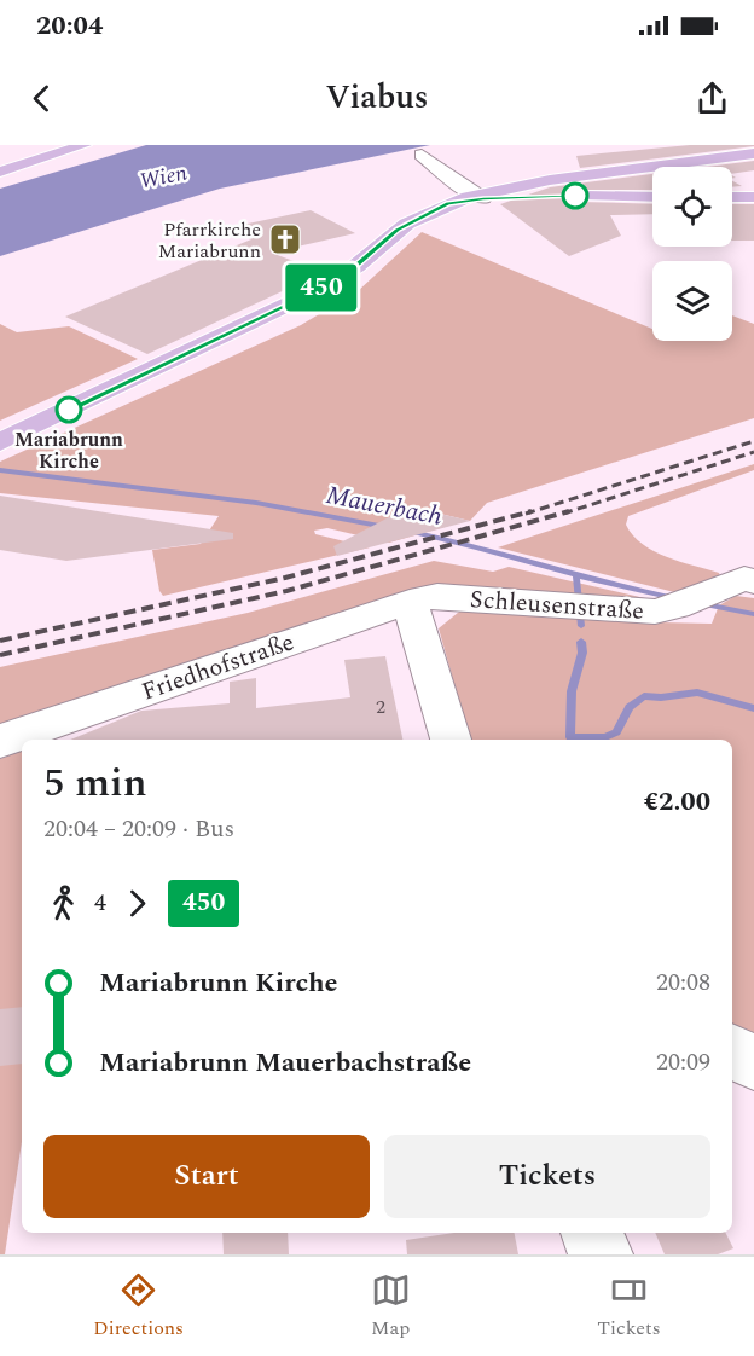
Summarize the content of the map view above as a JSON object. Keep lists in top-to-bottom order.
{
  "streets": {
    "street": ["Schleusenstraße", "Friedhofstraße"]
  },
  "crossings": [
    ["Schleusenstraße", "Friedhofstraße"]
  ],
  "water": ["Wien", "Mauerbach"],
  "places": {
    "church": ["Pfarrkirche Mariabrunn"],
    "other": ["Mariabrunn Kirche"]
  },
  "lines": ["bus line 450"],
  "house_numbers": ["2"],
  "page": {
    "status": "20:04",
    "header": "Viabus",
    "on_map": "450",
    "heading": ["5 min", "20:04 – 20:09 · Bus", "€2.00"],
    "legs": ["4", "450"],
    "list": [
      {
        "name": "Mariabrunn Kirche",
        "value": "20:08"
      },
      {
        "name": "Mariabrunn Mauerbachstraße",
        "value": "20:09"
      }
    ],
    "buttons": ["Start", "Tickets"],
    "tabs": ["Directions", "Map", "Tickets"]
  }
}
